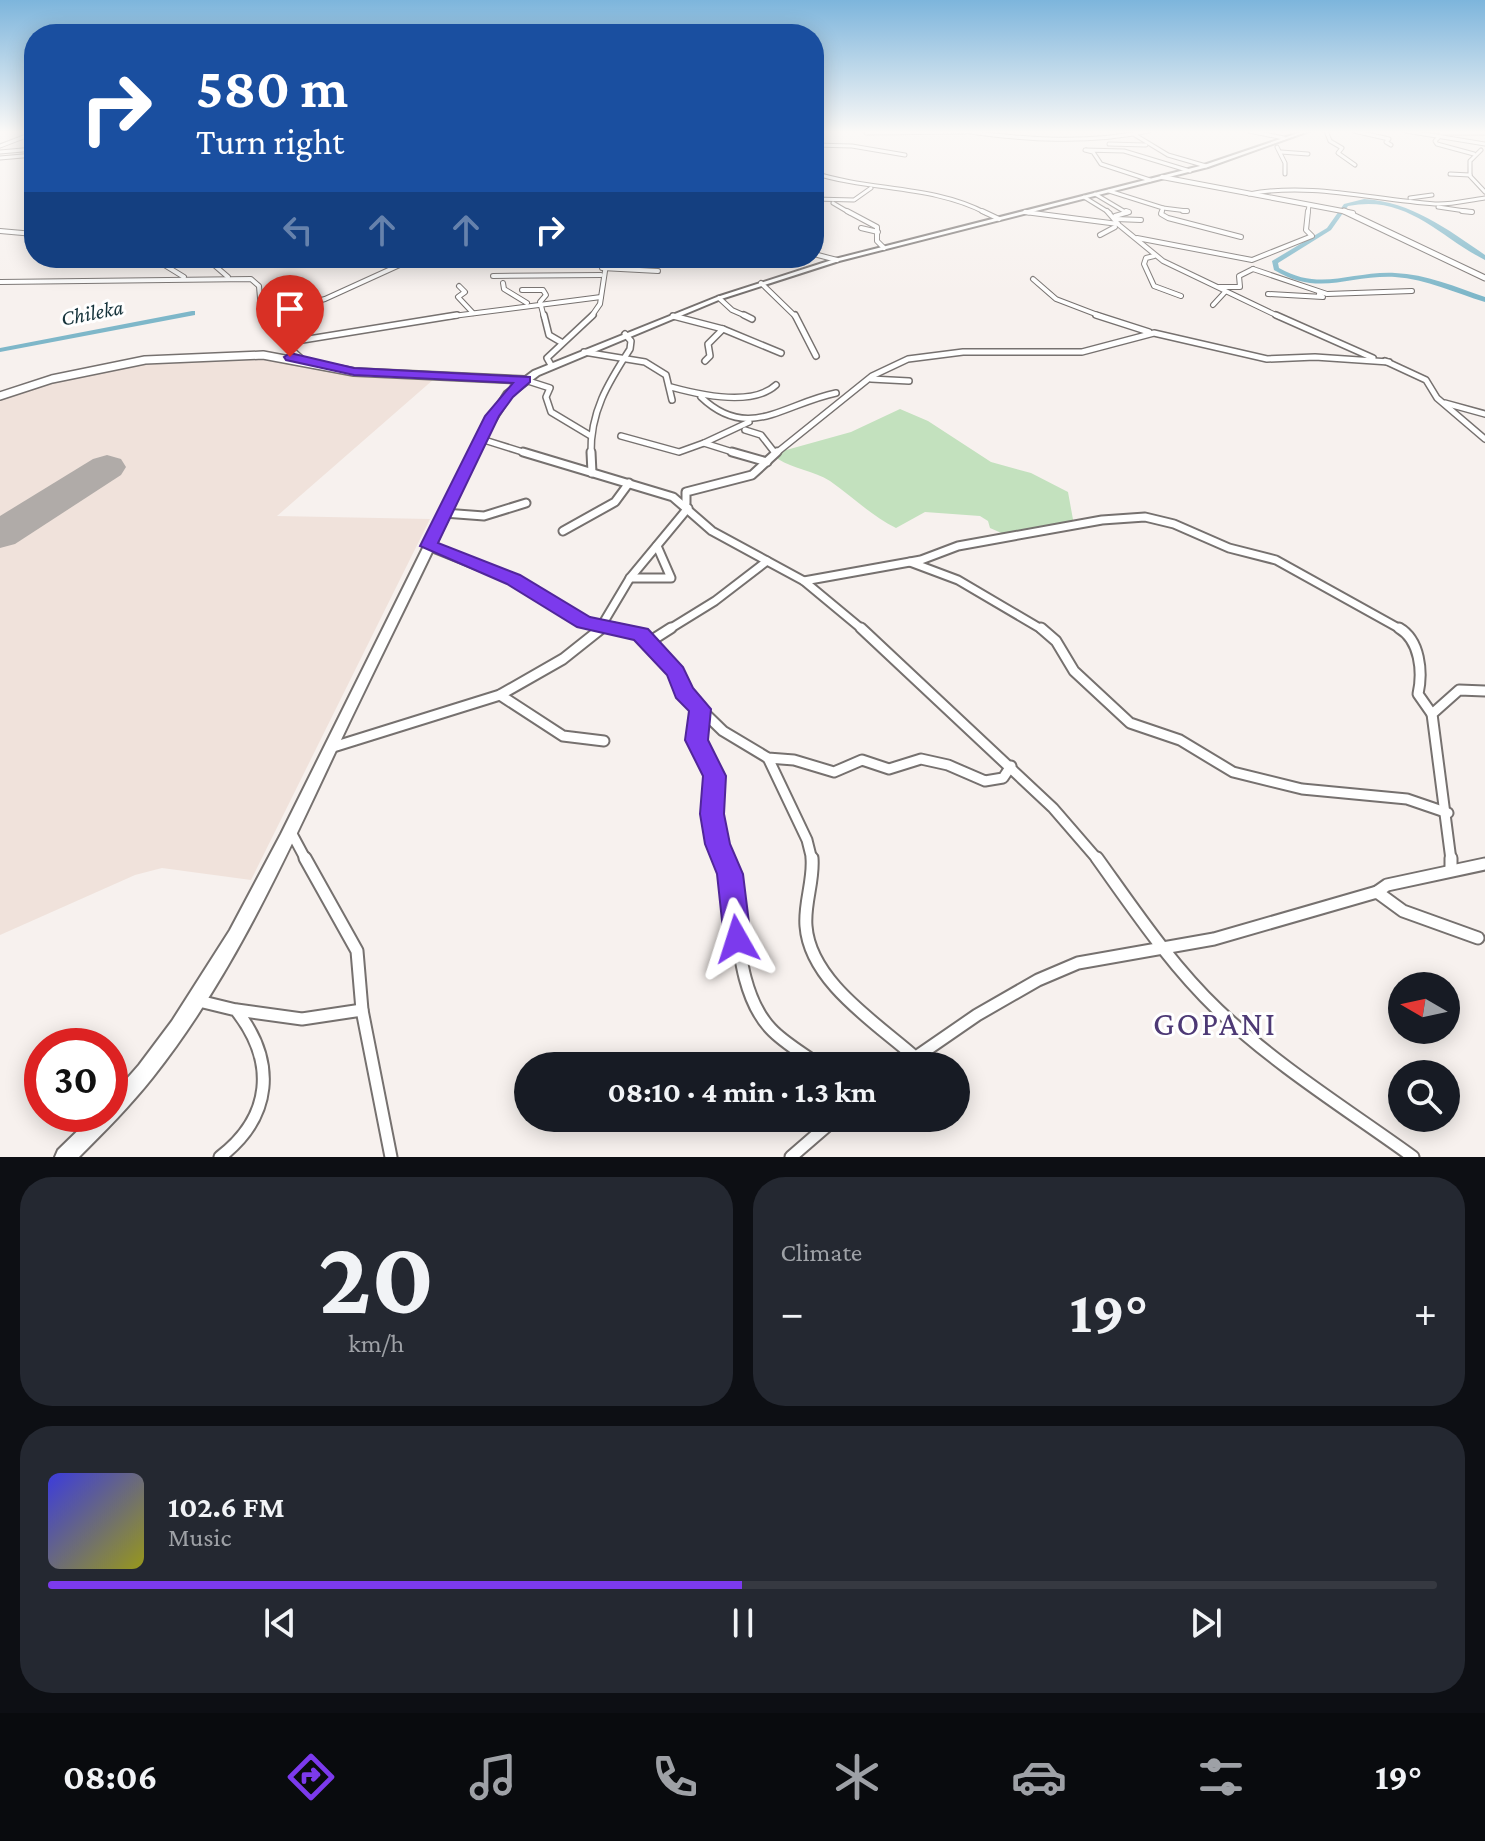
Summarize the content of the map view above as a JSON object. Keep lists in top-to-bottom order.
{
  "districts": ["GOPANI"],
  "water": ["Chileka"],
  "north": "left",
  "page": {
    "turn": ["580 m", "Turn right"],
    "limit": "30",
    "trip": "08:10 · 4 min · 1.3 km",
    "tile": [
      ["20", "km/h"],
      "Climate"
    ],
    "heat": ["−", "19°", "+"],
    "song": ["102.6 FM", "Music"],
    "tabs": ["08:06", "19°"]
  }
}
